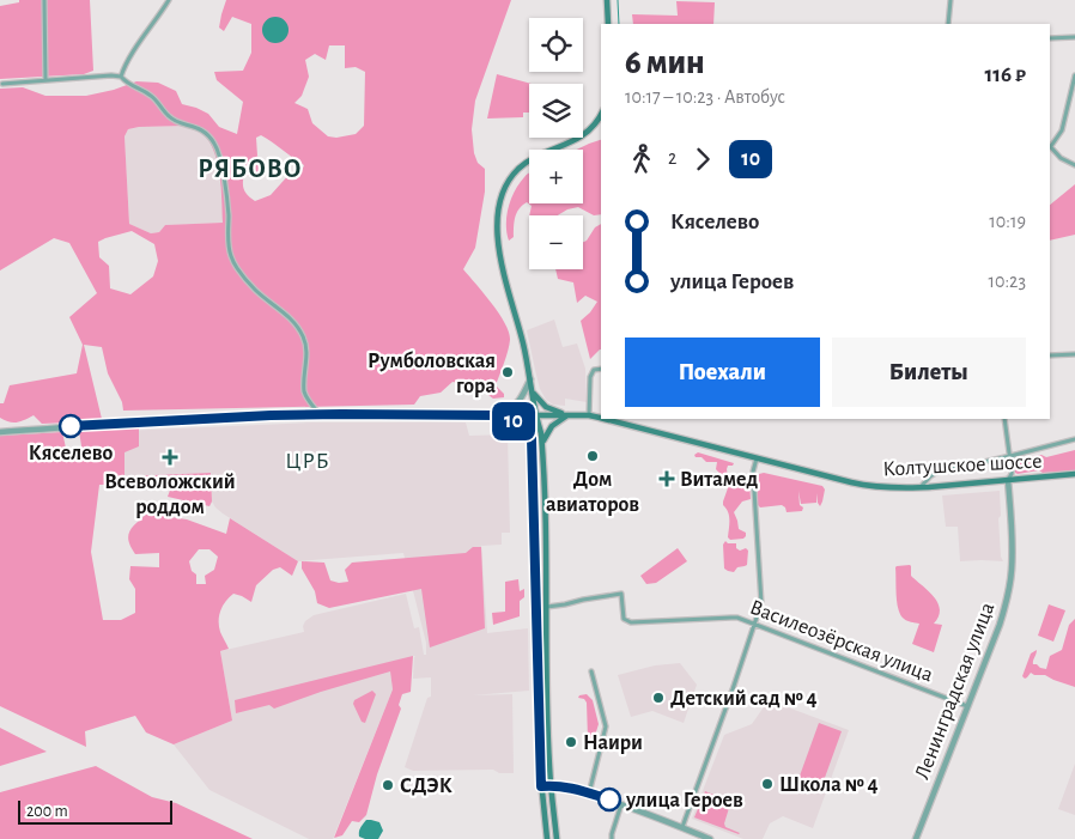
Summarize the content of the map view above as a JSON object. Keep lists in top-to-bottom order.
{
  "streets": {
    "main road": ["Колтушское шоссе"],
    "street": ["Василеозёрская улица", "Ленинградская улица"]
  },
  "crossings": [
    ["Колтушское шоссе", "Ленинградская улица"],
    ["Василеозёрская улица", "Ленинградская улица"]
  ],
  "districts": ["РЯБОВО", "ЦРБ"],
  "places": {
    "other": [
      "Румболовская гора",
      "Кяселево",
      "Дом авиаторов",
      "Детский сад № 4",
      "Наири",
      "Школа № 4",
      "СДЭК",
      "улица Героев"
    ],
    "health": ["Всеволожский роддом", "Витамед"]
  },
  "lines": ["bus line 10"],
  "scale_bar": "200 m",
  "page": {
    "on_map": "10",
    "map_buttons": ["+", "−"],
    "heading": ["6 мин", "10:17 – 10:23 · Автобус", "116 ₽"],
    "legs": ["2", "10"],
    "list": [
      {
        "name": "Кяселево",
        "value": "10:19"
      },
      {
        "name": "улица Героев",
        "value": "10:23"
      }
    ],
    "buttons": ["Поехали", "Билеты"],
    "scale": "200 m"
  }
}
